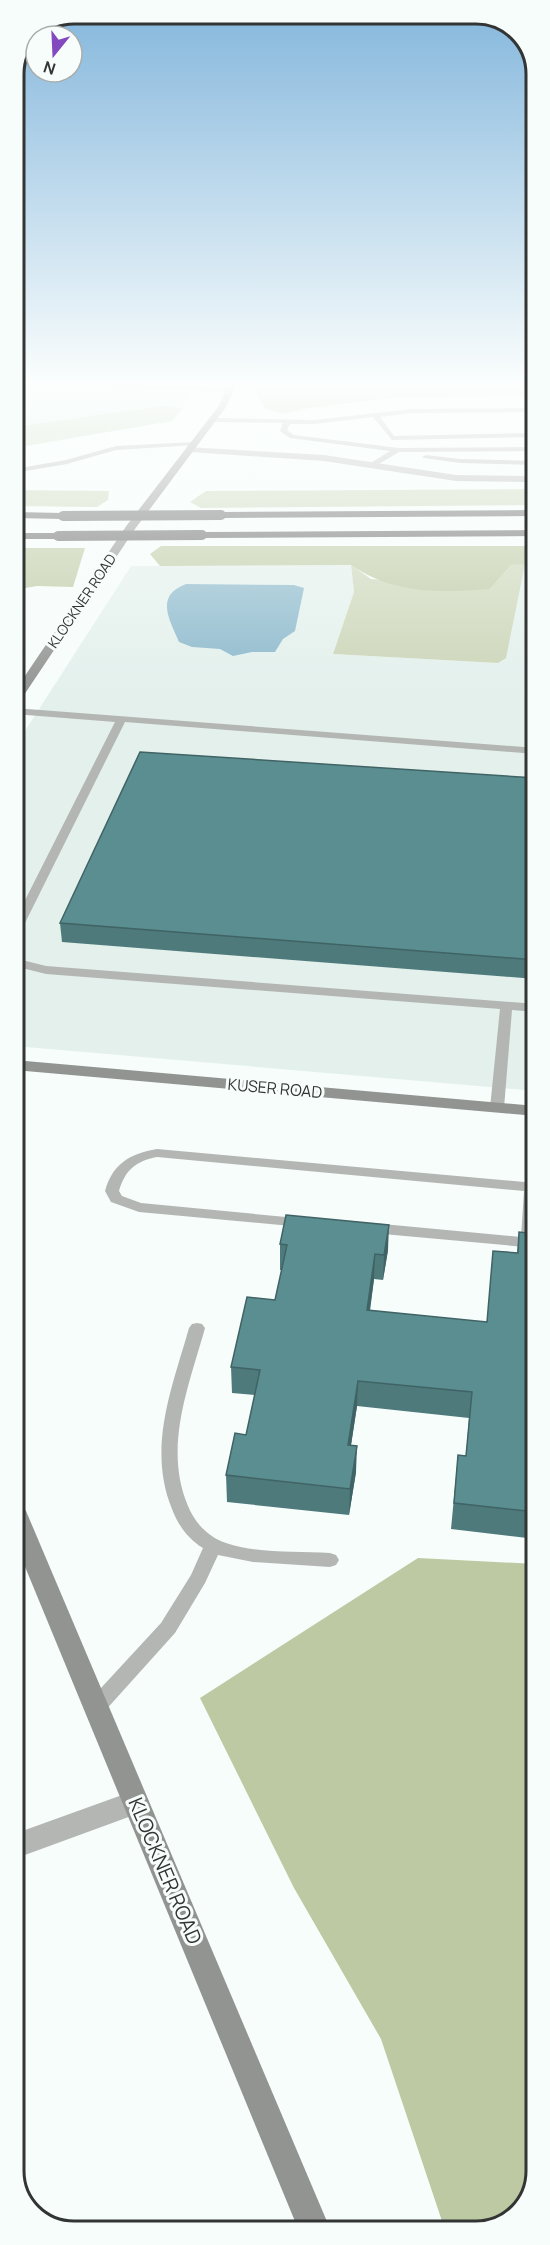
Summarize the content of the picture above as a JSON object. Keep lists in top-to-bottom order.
{
  "streets": {
    "main road": ["KLOCKNER ROAD", "KUSER ROAD"]
  },
  "north": "bottom"
}
